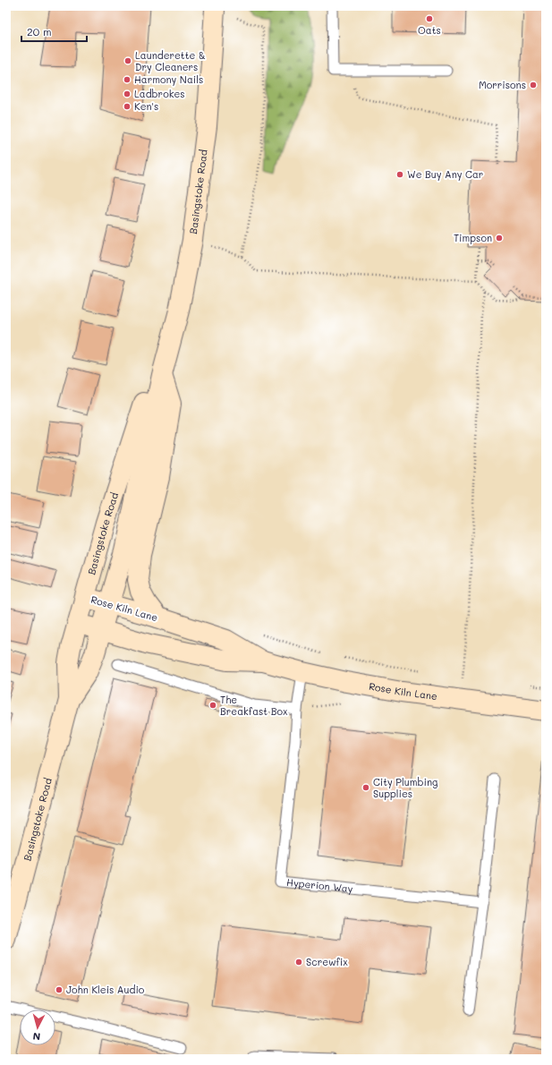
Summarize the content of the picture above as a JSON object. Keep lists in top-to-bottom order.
{
  "streets": {
    "main road": ["Basingstoke Road", "Rose Kiln Lane"],
    "lane": ["Hyperion Way"]
  },
  "crossings": [
    ["Basingstoke Road", "Rose Kiln Lane"],
    ["Rose Kiln Lane", "Hyperion Way"]
  ],
  "places": [
    "Oats",
    "Launderette & Dry Cleaners",
    "Harmony Nails",
    "Morrisons",
    "Ladbrokes",
    "Ken's",
    "We Buy Any Car",
    "Timpson",
    "The Breakfast Box",
    "City Plumbing Supplies",
    "Screwfix",
    "John Kleis Audio"
  ],
  "scale_bar": "20 m",
  "north": "bottom"
}
